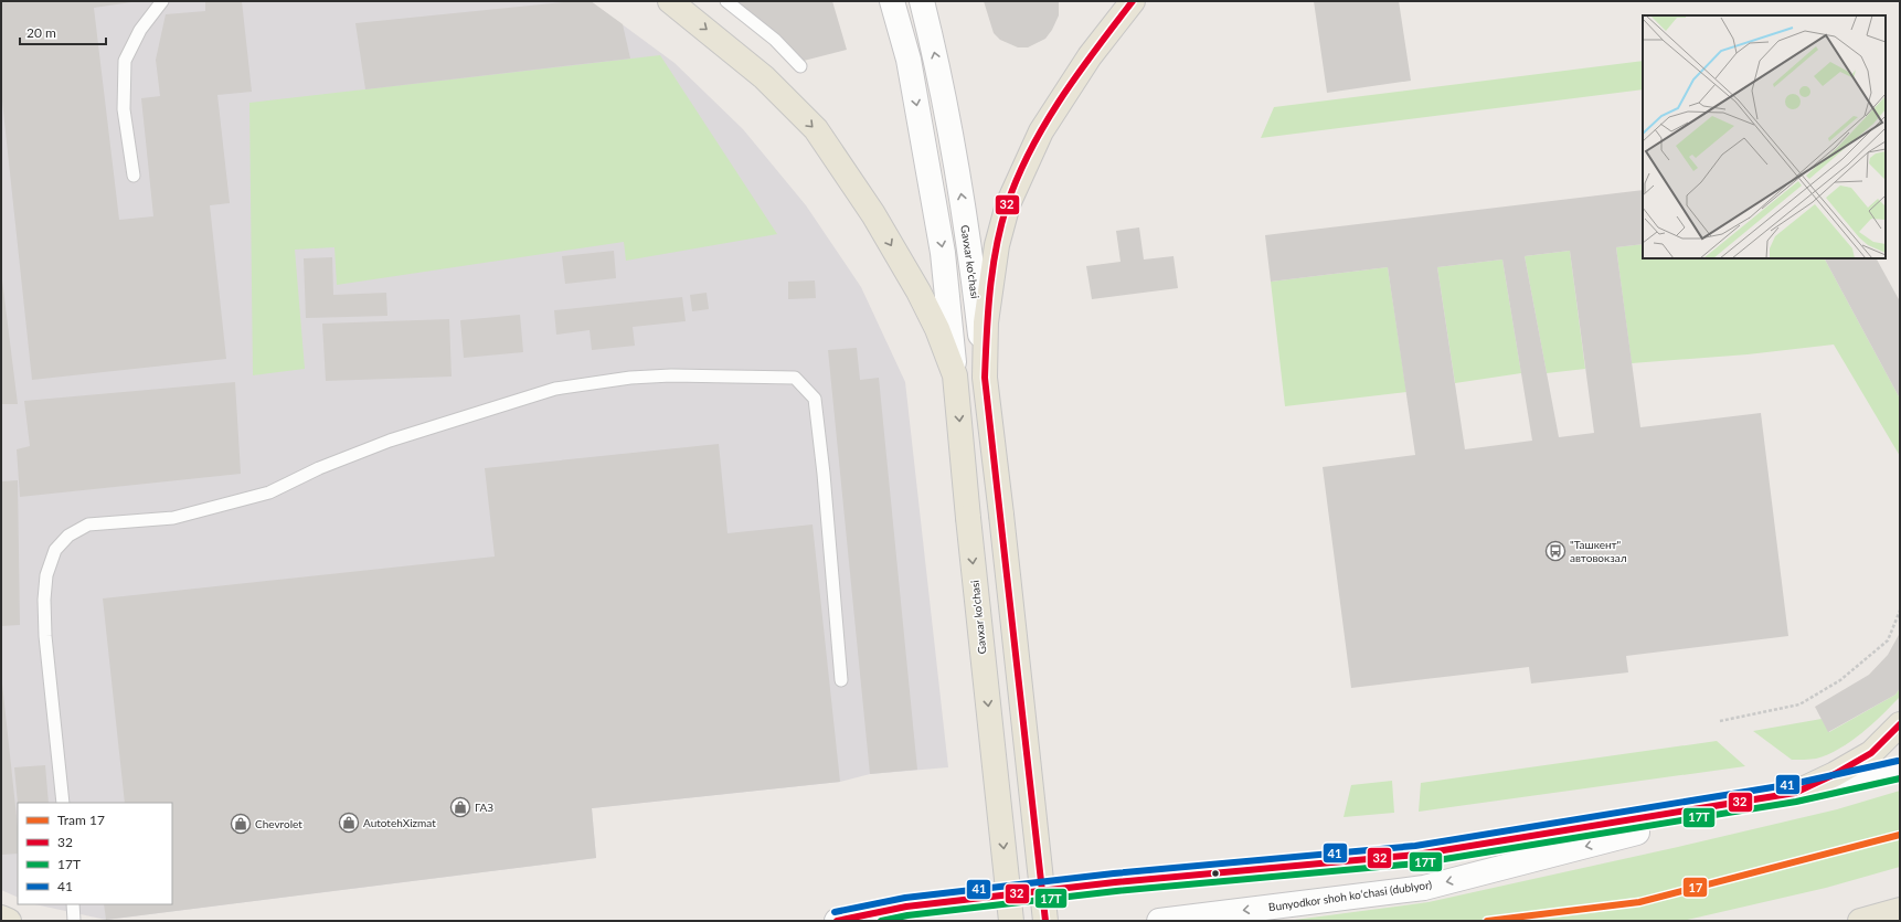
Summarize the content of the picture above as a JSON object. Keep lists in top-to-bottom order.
{
  "streets": {
    "main road": ["Gavxar ko'chasi"],
    "street": ["Bunyodkor shoh koʻchasi (dublyor)"]
  },
  "places": {
    "bus stop": ["\"Ташкент\" автовокзал"],
    "shop": ["ГАЗ", "AutotehXizmat", "Chevrolet"]
  },
  "lines": [
    "transit line 32",
    "transit line 41",
    "transit line 17T",
    "tram line 17"
  ],
  "legend": [
    "Tram 17",
    "32",
    "17T",
    "41"
  ],
  "scale_bar": "20 m"
}
